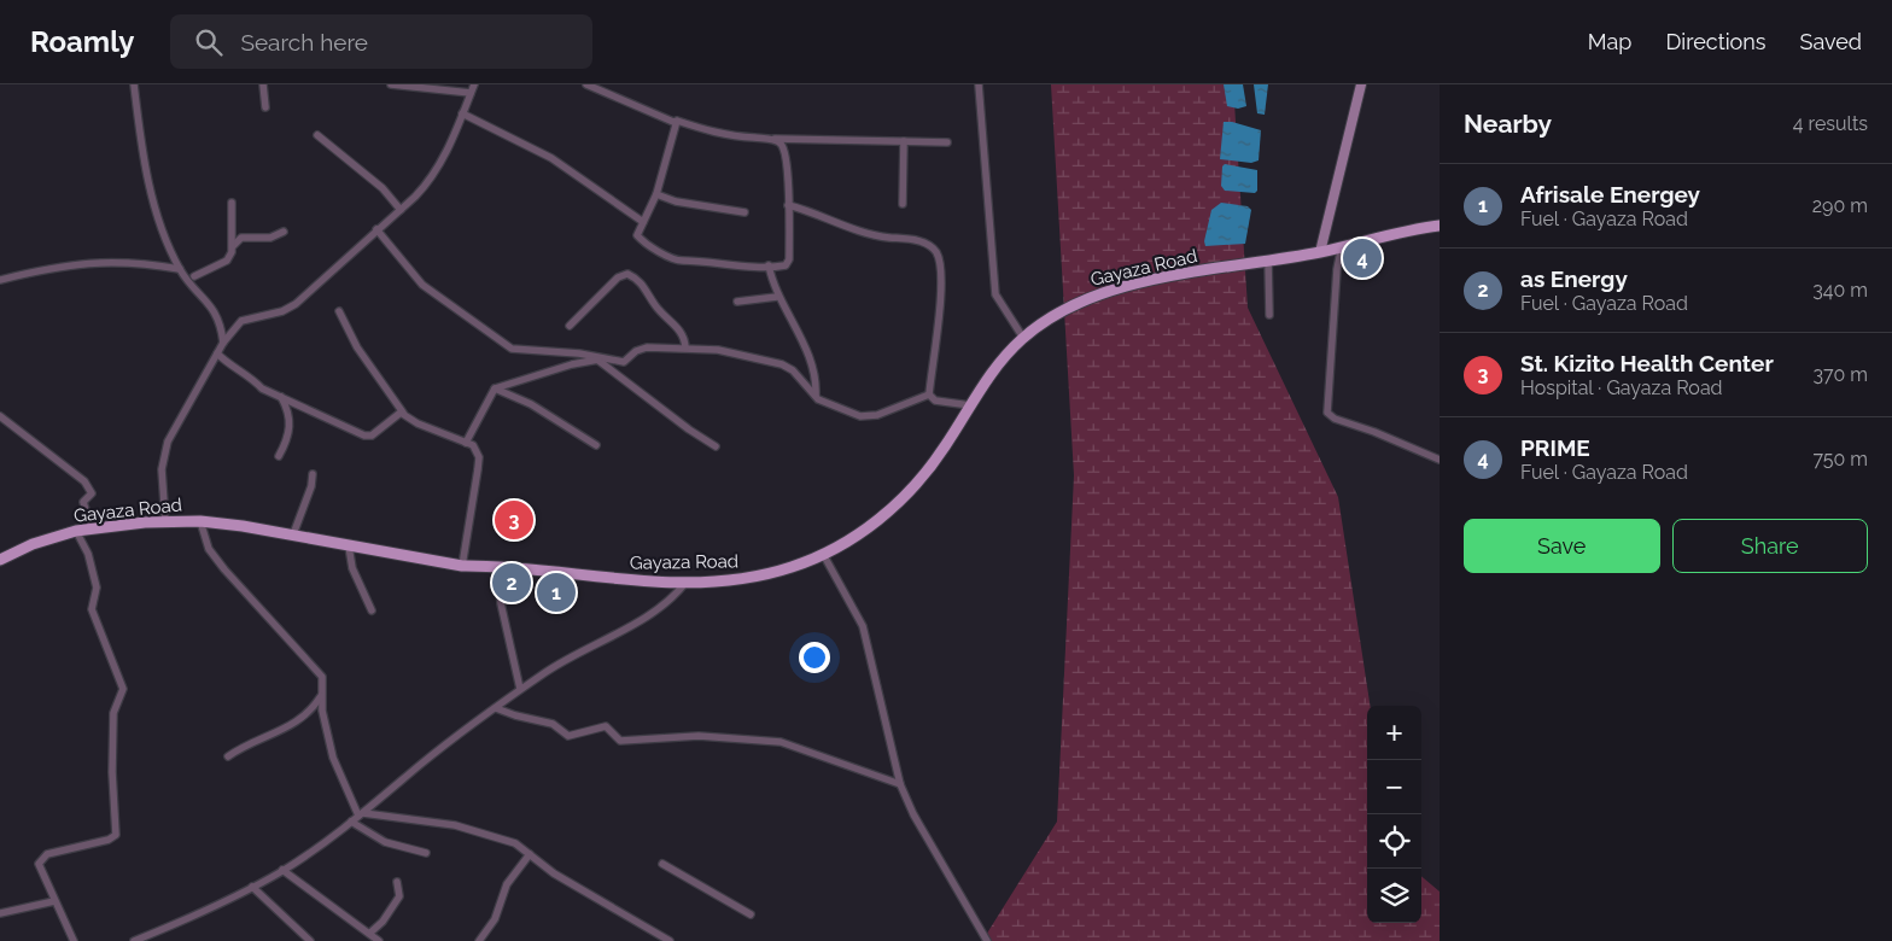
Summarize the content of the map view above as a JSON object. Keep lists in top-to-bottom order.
{
  "streets": {
    "main road": ["Gayaza Road"]
  },
  "page": {
    "header": "Roamly",
    "search": "Search here",
    "nav": ["Map", "Directions", "Saved"],
    "heading": ["Nearby", "4 results"],
    "list": [
      {
        "mark": "1",
        "name": "Afrisale Energey",
        "note": "Fuel · Gayaza Road",
        "value": "290 m"
      },
      {
        "mark": "2",
        "name": "as Energy",
        "note": "Fuel · Gayaza Road",
        "value": "340 m"
      },
      {
        "mark": "3",
        "name": "St. Kizito Health Center",
        "note": "Hospital · Gayaza Road",
        "value": "370 m"
      },
      {
        "mark": "4",
        "name": "PRIME",
        "note": "Fuel · Gayaza Road",
        "value": "750 m"
      }
    ],
    "pins": [
      "4",
      "3",
      "2",
      "1"
    ],
    "buttons": ["Save", "Share"],
    "map_buttons": ["+", "−"]
  }
}
